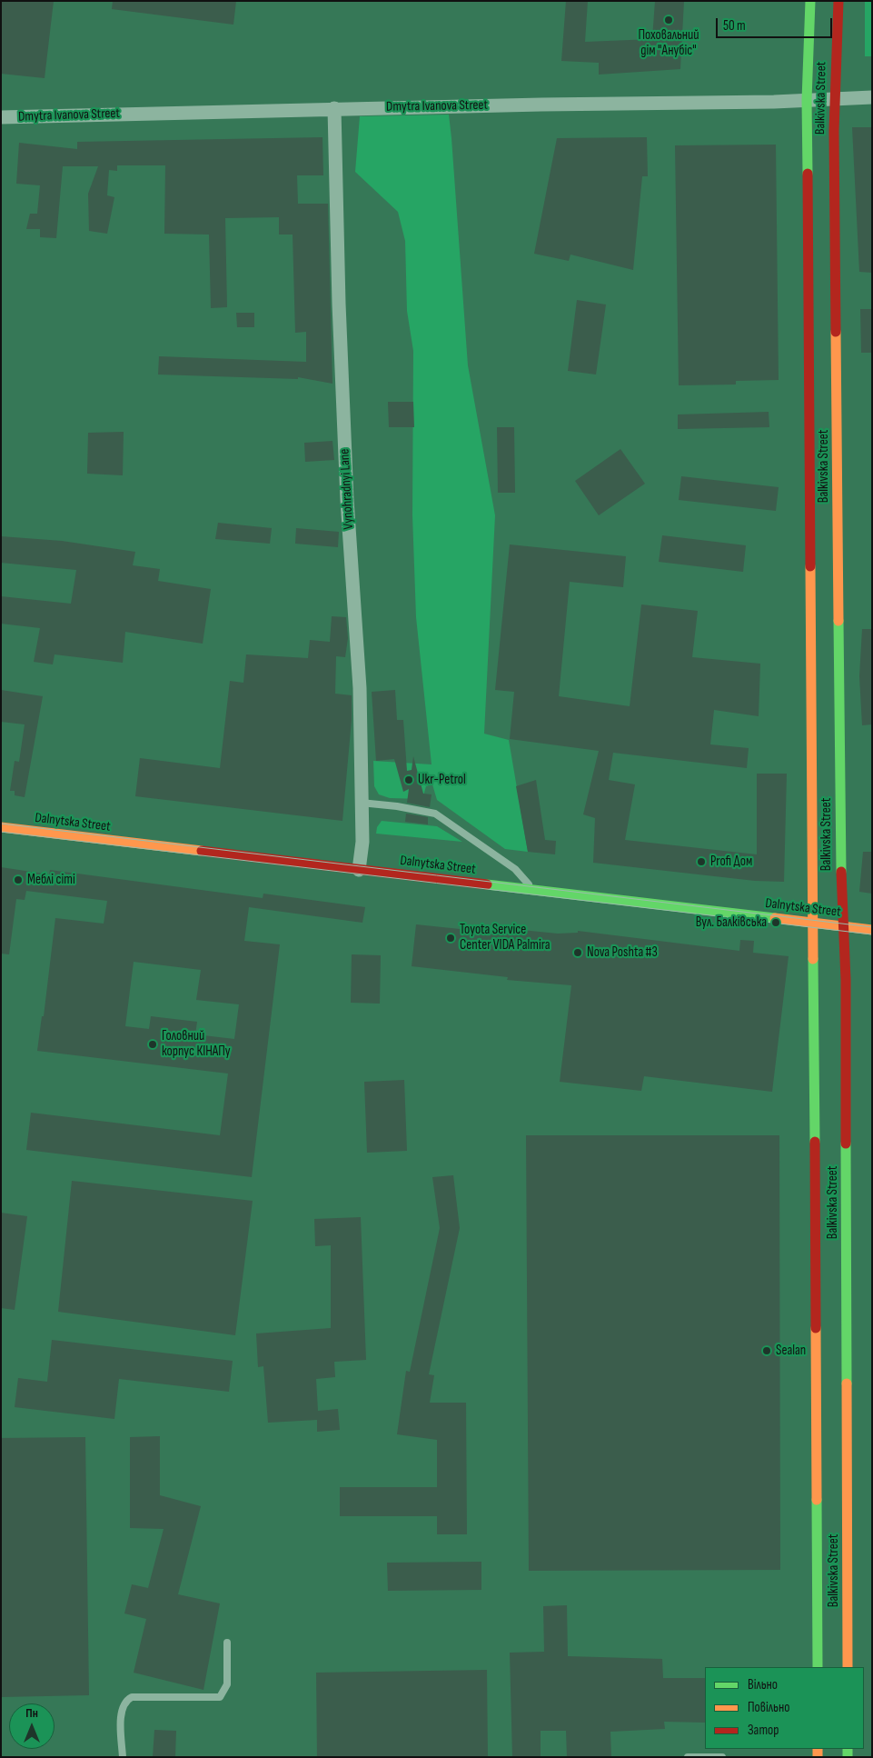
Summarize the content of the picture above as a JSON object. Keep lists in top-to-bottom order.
{
  "streets": {
    "main road": ["Balkivska Street", "Dalnytska Street"],
    "street": ["Dmytra Ivanova Street", "Vynohradnyi Lane"]
  },
  "crossings": [
    ["Balkivska Street", "Dmytra Ivanova Street"],
    ["Balkivska Street", "Dalnytska Street"],
    ["Dmytra Ivanova Street", "Vynohradnyi Lane"],
    ["Vynohradnyi Lane", "Dalnytska Street"]
  ],
  "places": [
    "Поховальний дім \"Анубіс\"",
    "Ukr-Petrol",
    "Profi Дом",
    "Меблі сіті",
    "Вул. Балківська",
    "Toyota Service Center VIDA Palmira",
    "Nova Poshta #3",
    "Головний корпус КІНАПу",
    "Sealan"
  ],
  "legend": ["Вільно", "Повільно", "Затор"],
  "scale_bar": "50 m",
  "north": "top"
}
